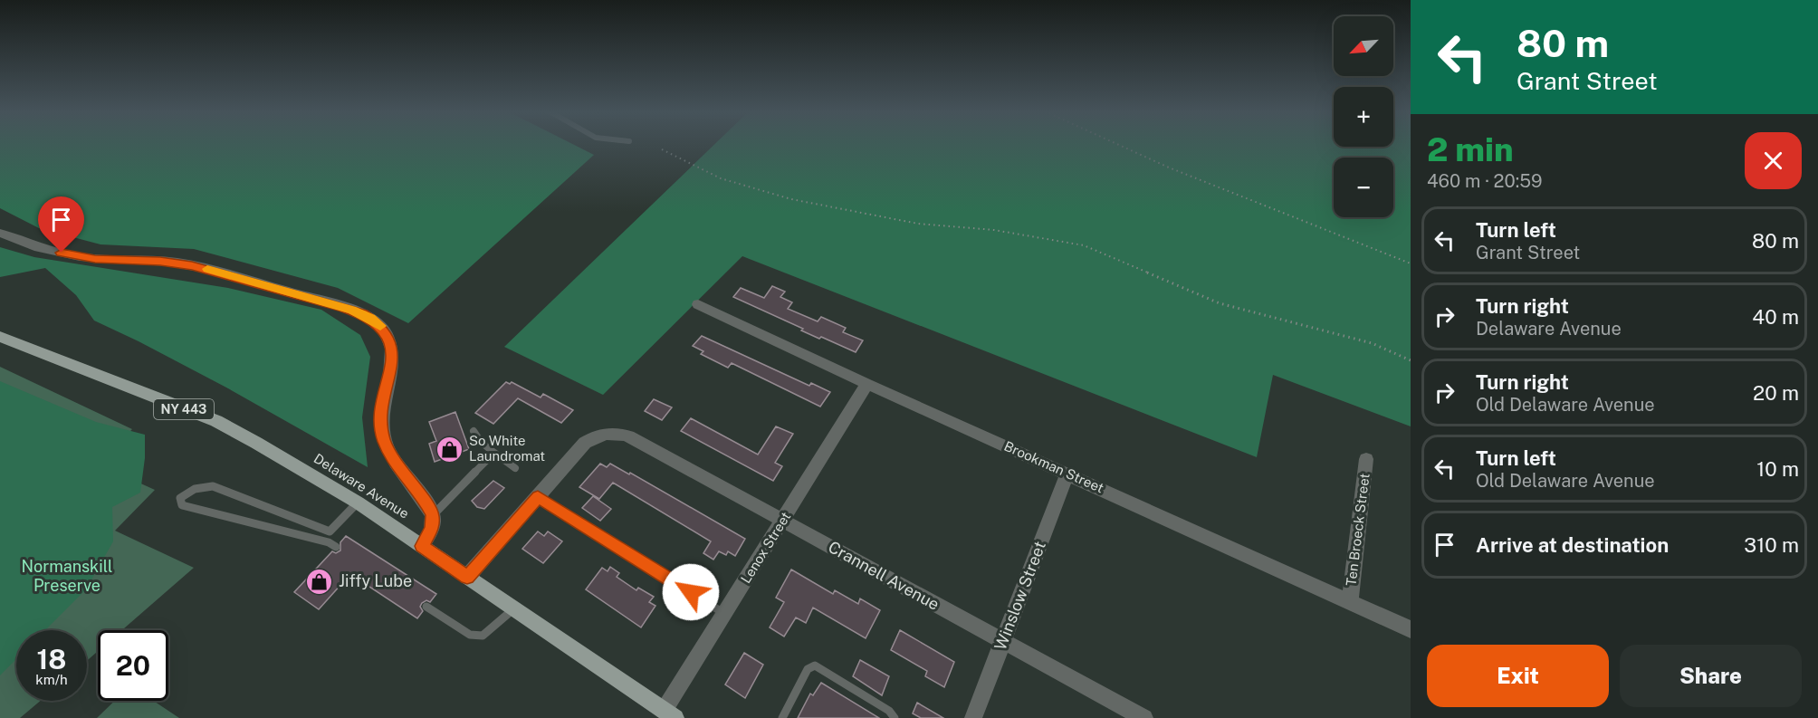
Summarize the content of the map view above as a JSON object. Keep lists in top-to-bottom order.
{
  "streets": {
    "main road": ["NY 443", "Delaware Avenue"],
    "street": [
      "Brookman Street",
      "Ten Broeck Street",
      "Lenox Street",
      "Crannell Avenue",
      "Winslow Street"
    ]
  },
  "crossings": [
    ["Brookman Street", "Ten Broeck Street"],
    ["Brookman Street", "Lenox Street"],
    ["Brookman Street", "Winslow Street"],
    ["Delaware Avenue", "Lenox Street"],
    ["Lenox Street", "Crannell Avenue"],
    ["Crannell Avenue", "Winslow Street"]
  ],
  "parks": ["Normanskill Preserve"],
  "places": {
    "shop": ["So White Laundromat", "Jiffy Lube"]
  },
  "north": "bottom left",
  "page": {
    "turn": ["80 m", "Grant Street"],
    "map_buttons": ["+", "−"],
    "heading": ["2 min", "460 m · 20:59"],
    "list": [
      {
        "name": "Turn left",
        "note": "Grant Street",
        "value": "80 m"
      },
      {
        "name": "Turn right",
        "note": "Delaware Avenue",
        "value": "40 m"
      },
      {
        "name": "Turn right",
        "note": "Old Delaware Avenue",
        "value": "20 m"
      },
      {
        "name": "Turn left",
        "note": "Old Delaware Avenue",
        "value": "10 m"
      },
      {
        "name": "Arrive at destination",
        "value": "310 m"
      }
    ],
    "speed": "18 km/h",
    "limit": "20",
    "buttons": ["Exit", "Share"]
  }
}
